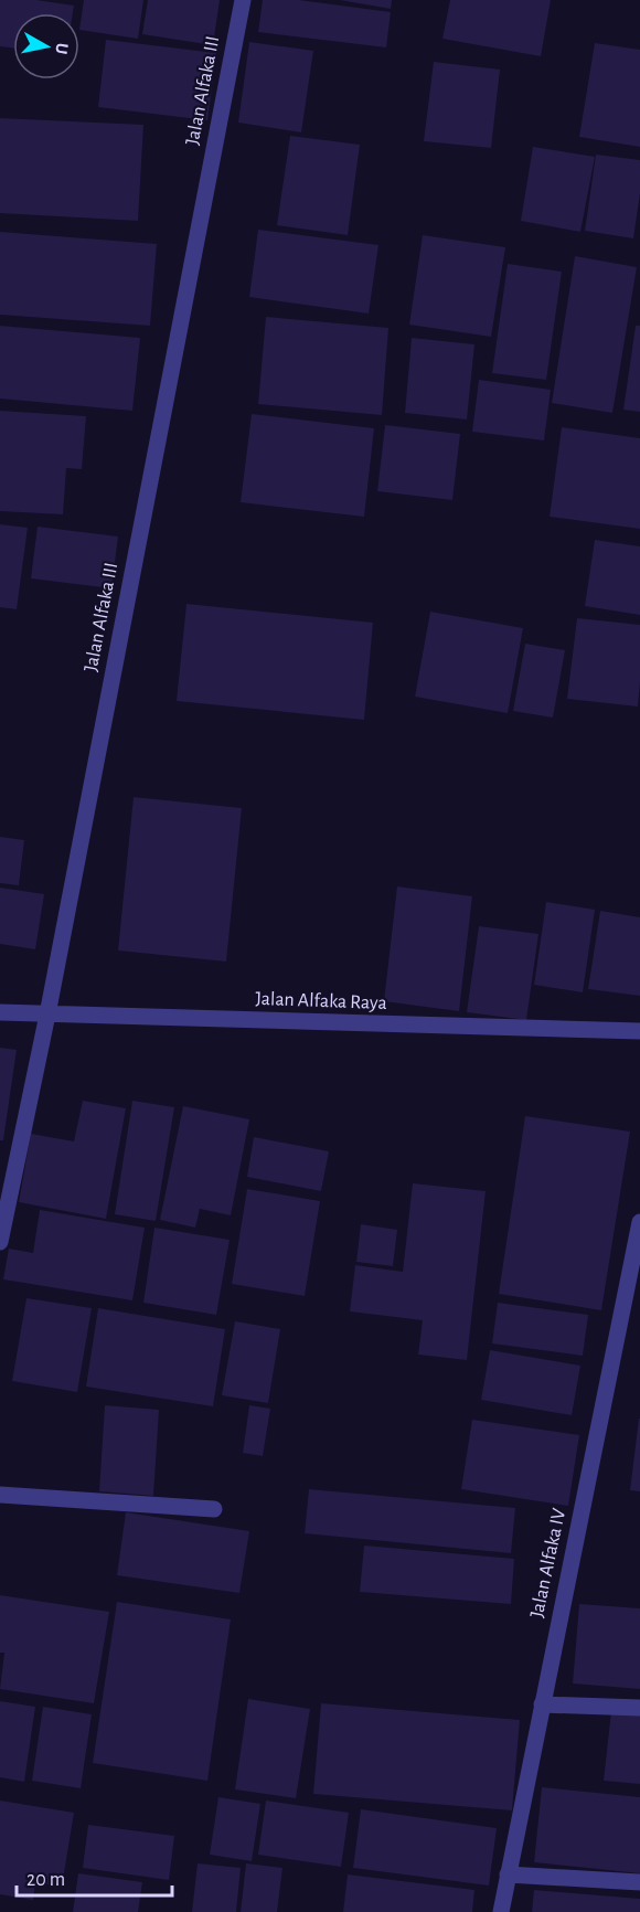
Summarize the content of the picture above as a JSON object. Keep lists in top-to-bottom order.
{
  "streets": {
    "street": ["Jalan Alfaka III", "Jalan Alfaka Raya", "Jalan Alfaka IV"]
  },
  "crossings": [
    ["Jalan Alfaka III", "Jalan Alfaka Raya"]
  ],
  "scale_bar": "20 m",
  "north": "right"
}
